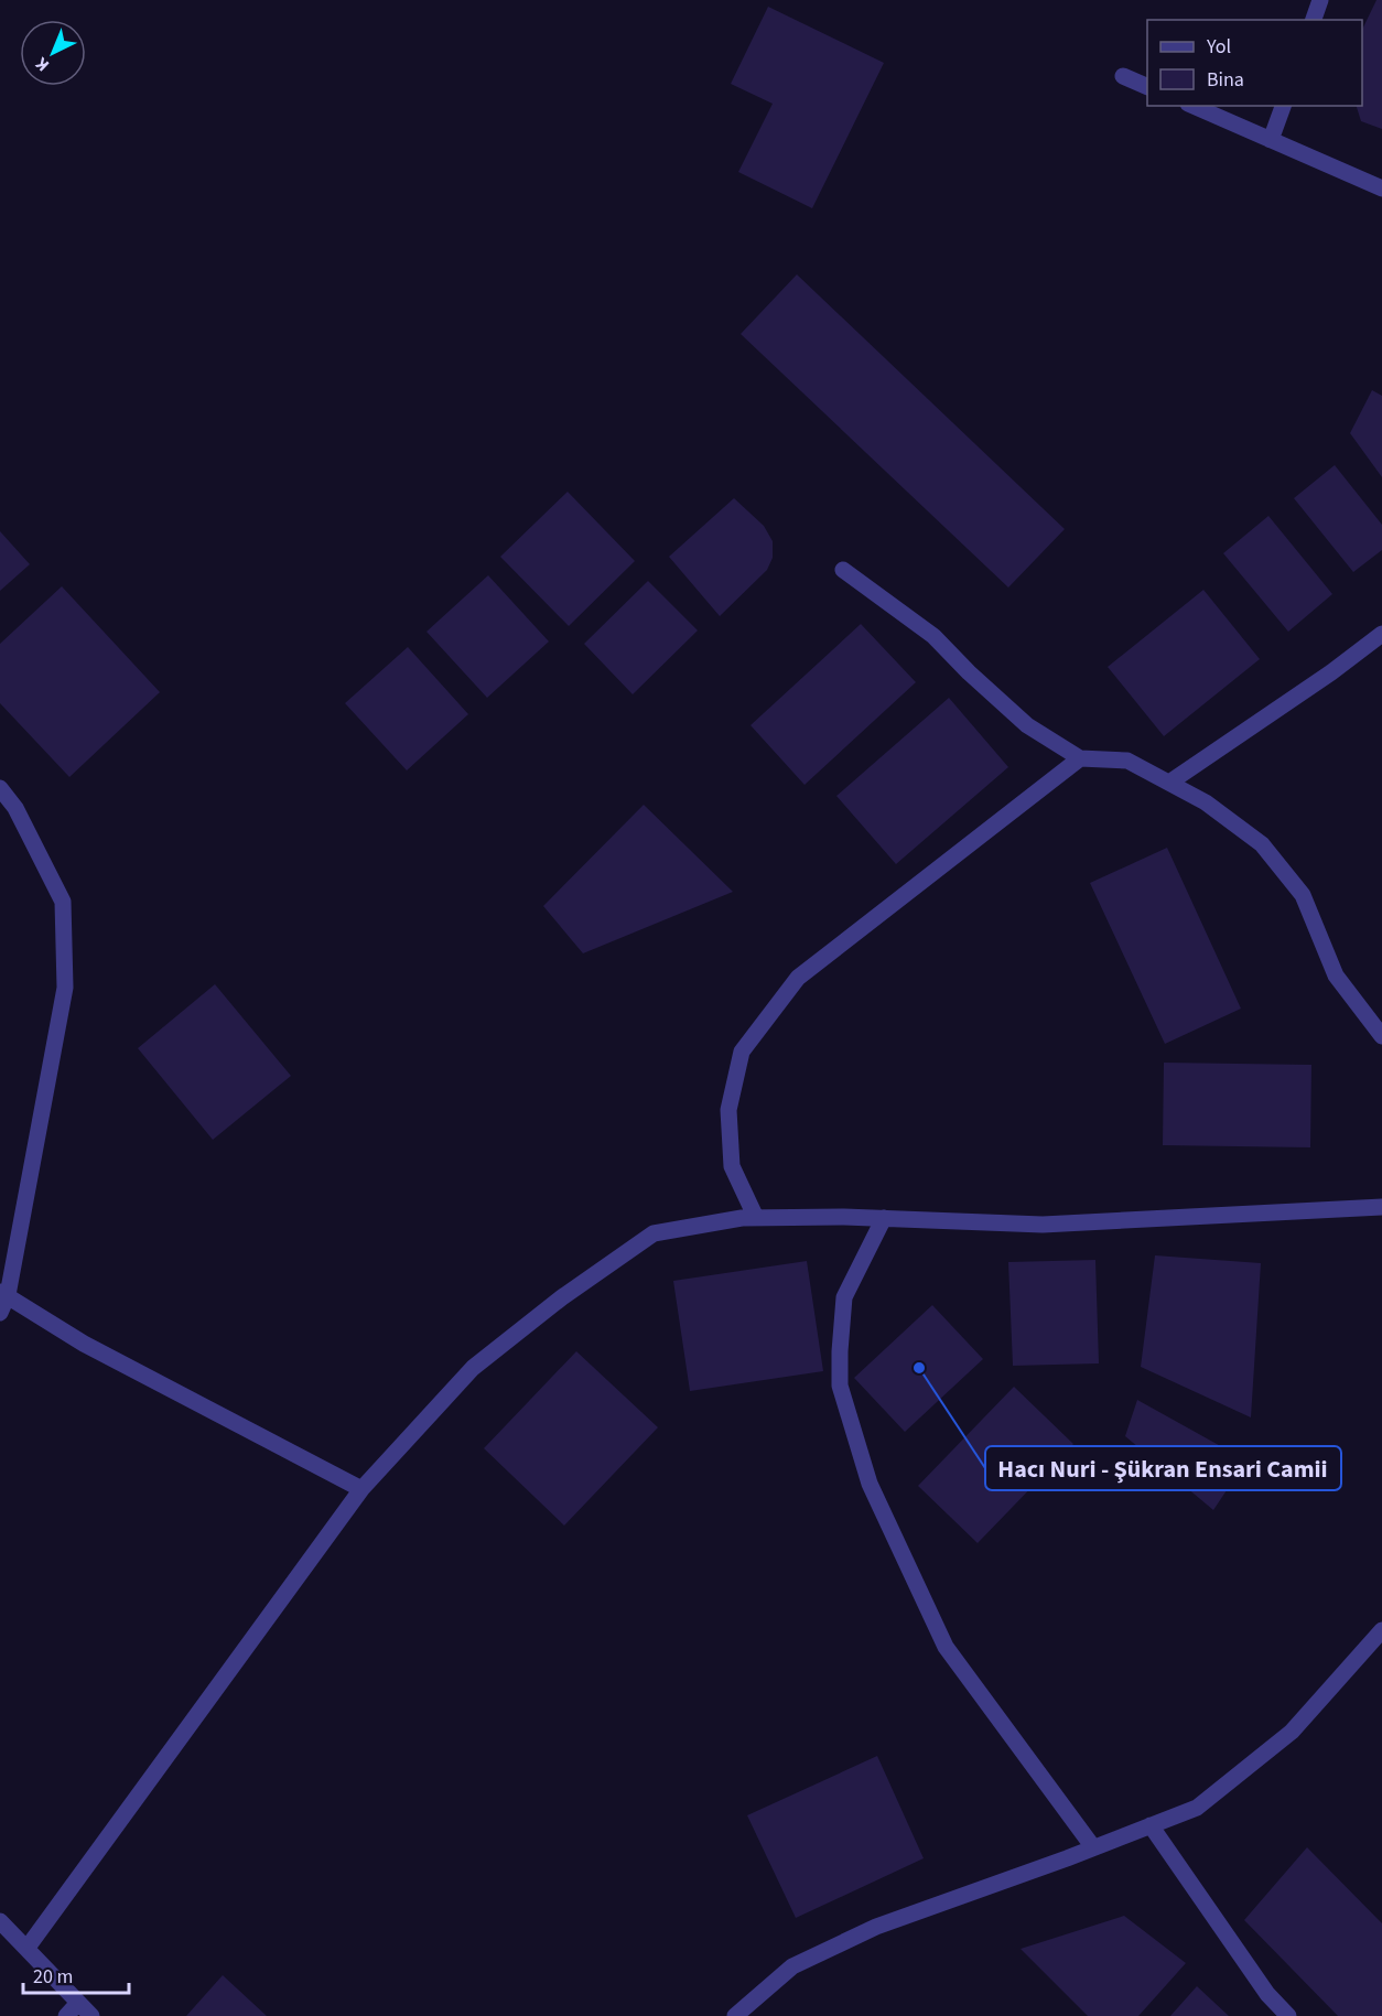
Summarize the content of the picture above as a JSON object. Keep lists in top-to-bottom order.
{
  "places": ["Hacı Nuri - Şükran Ensari Camii"],
  "legend": ["Yol", "Bina"],
  "scale_bar": "20 m",
  "north": "bottom left"
}
